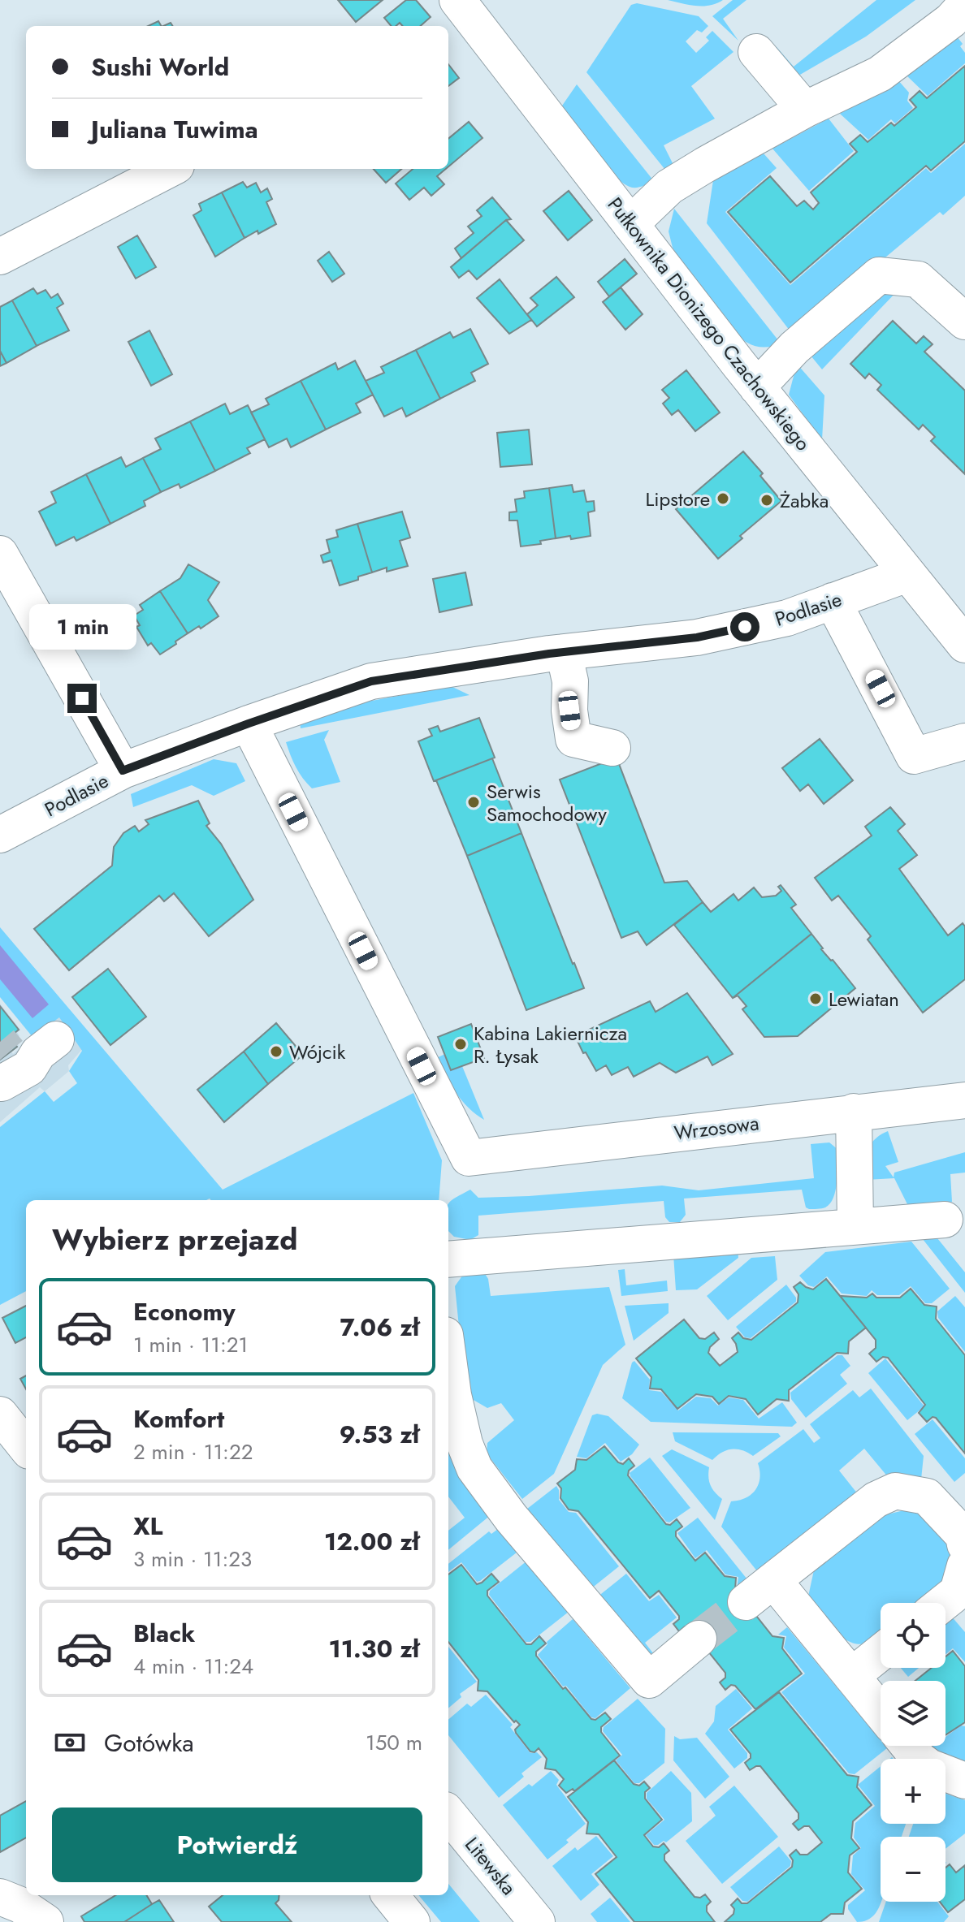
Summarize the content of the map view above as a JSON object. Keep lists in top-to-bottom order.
{
  "streets": {
    "street": [
      "Pułkownika Dionizego Czachowskiego",
      "Podlasie",
      "Wrzosowa",
      "Litewska"
    ]
  },
  "crossings": [
    ["Pułkownika Dionizego Czachowskiego", "Podlasie"],
    ["Podlasie", "Wrzosowa"]
  ],
  "places": [
    "Lipstore",
    "Żabka",
    "Serwis Samochodowy",
    "Lewiatan",
    "Kabina Lakiernicza R. Łysak",
    "Wójcik"
  ],
  "page": {
    "banner": ["Sushi World", "Juliana Tuwima"],
    "bubble": "1 min",
    "heading": "Wybierz przejazd",
    "list": [
      {
        "name": "Economy",
        "note": "1 min · 11:21",
        "value": "7.06 zł"
      },
      {
        "name": "Komfort",
        "note": "2 min · 11:22",
        "value": "9.53 zł"
      },
      {
        "name": "XL",
        "note": "3 min · 11:23",
        "value": "12.00 zł"
      },
      {
        "name": "Black",
        "note": "4 min · 11:24",
        "value": "11.30 zł"
      }
    ],
    "map_buttons": ["+", "−"],
    "pay": ["Gotówka", "150 m"],
    "buttons": "Potwierdź"
  }
}
